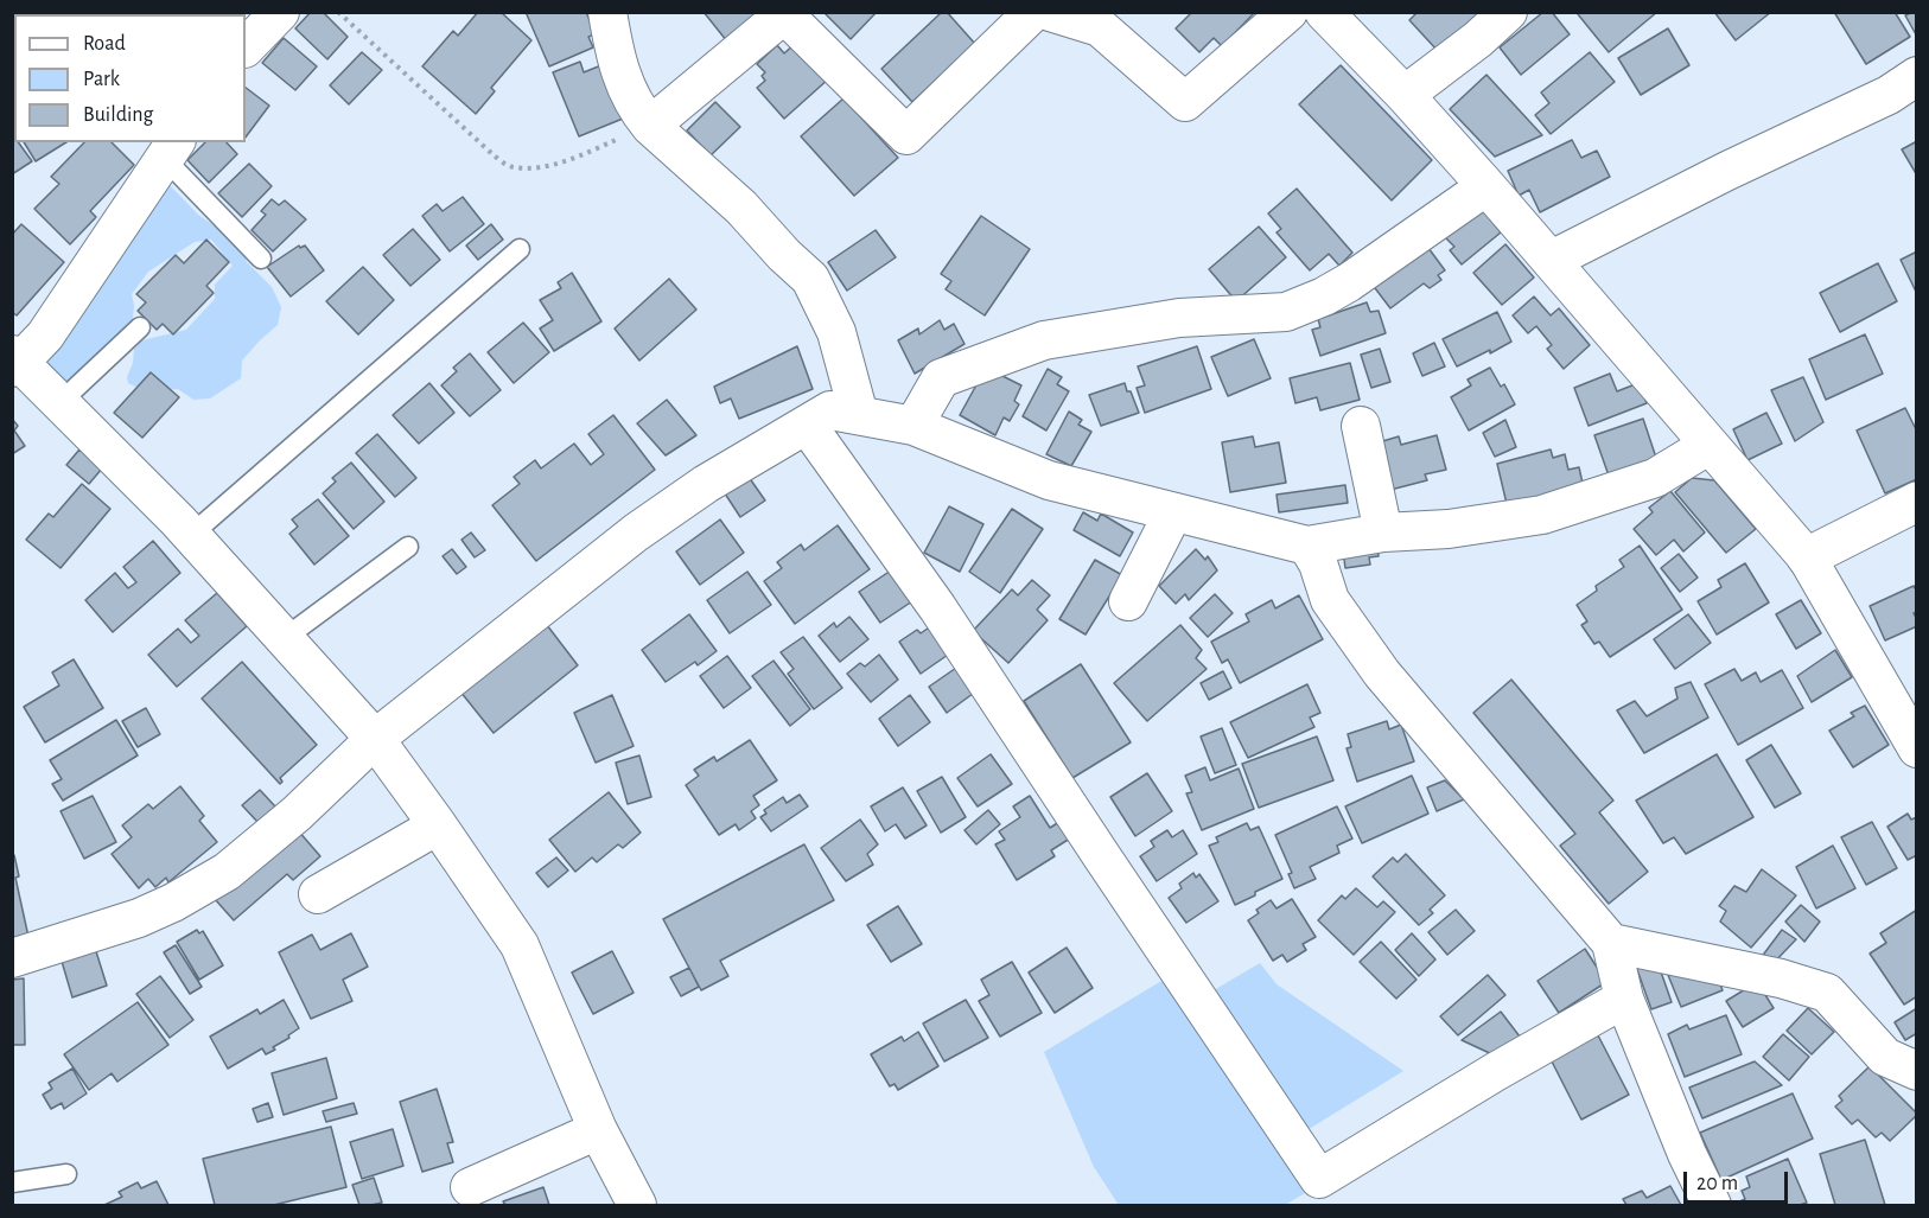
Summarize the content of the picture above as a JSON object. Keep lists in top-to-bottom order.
{
  "legend": ["Road", "Park", "Building"],
  "scale_bar": "20 m"
}
